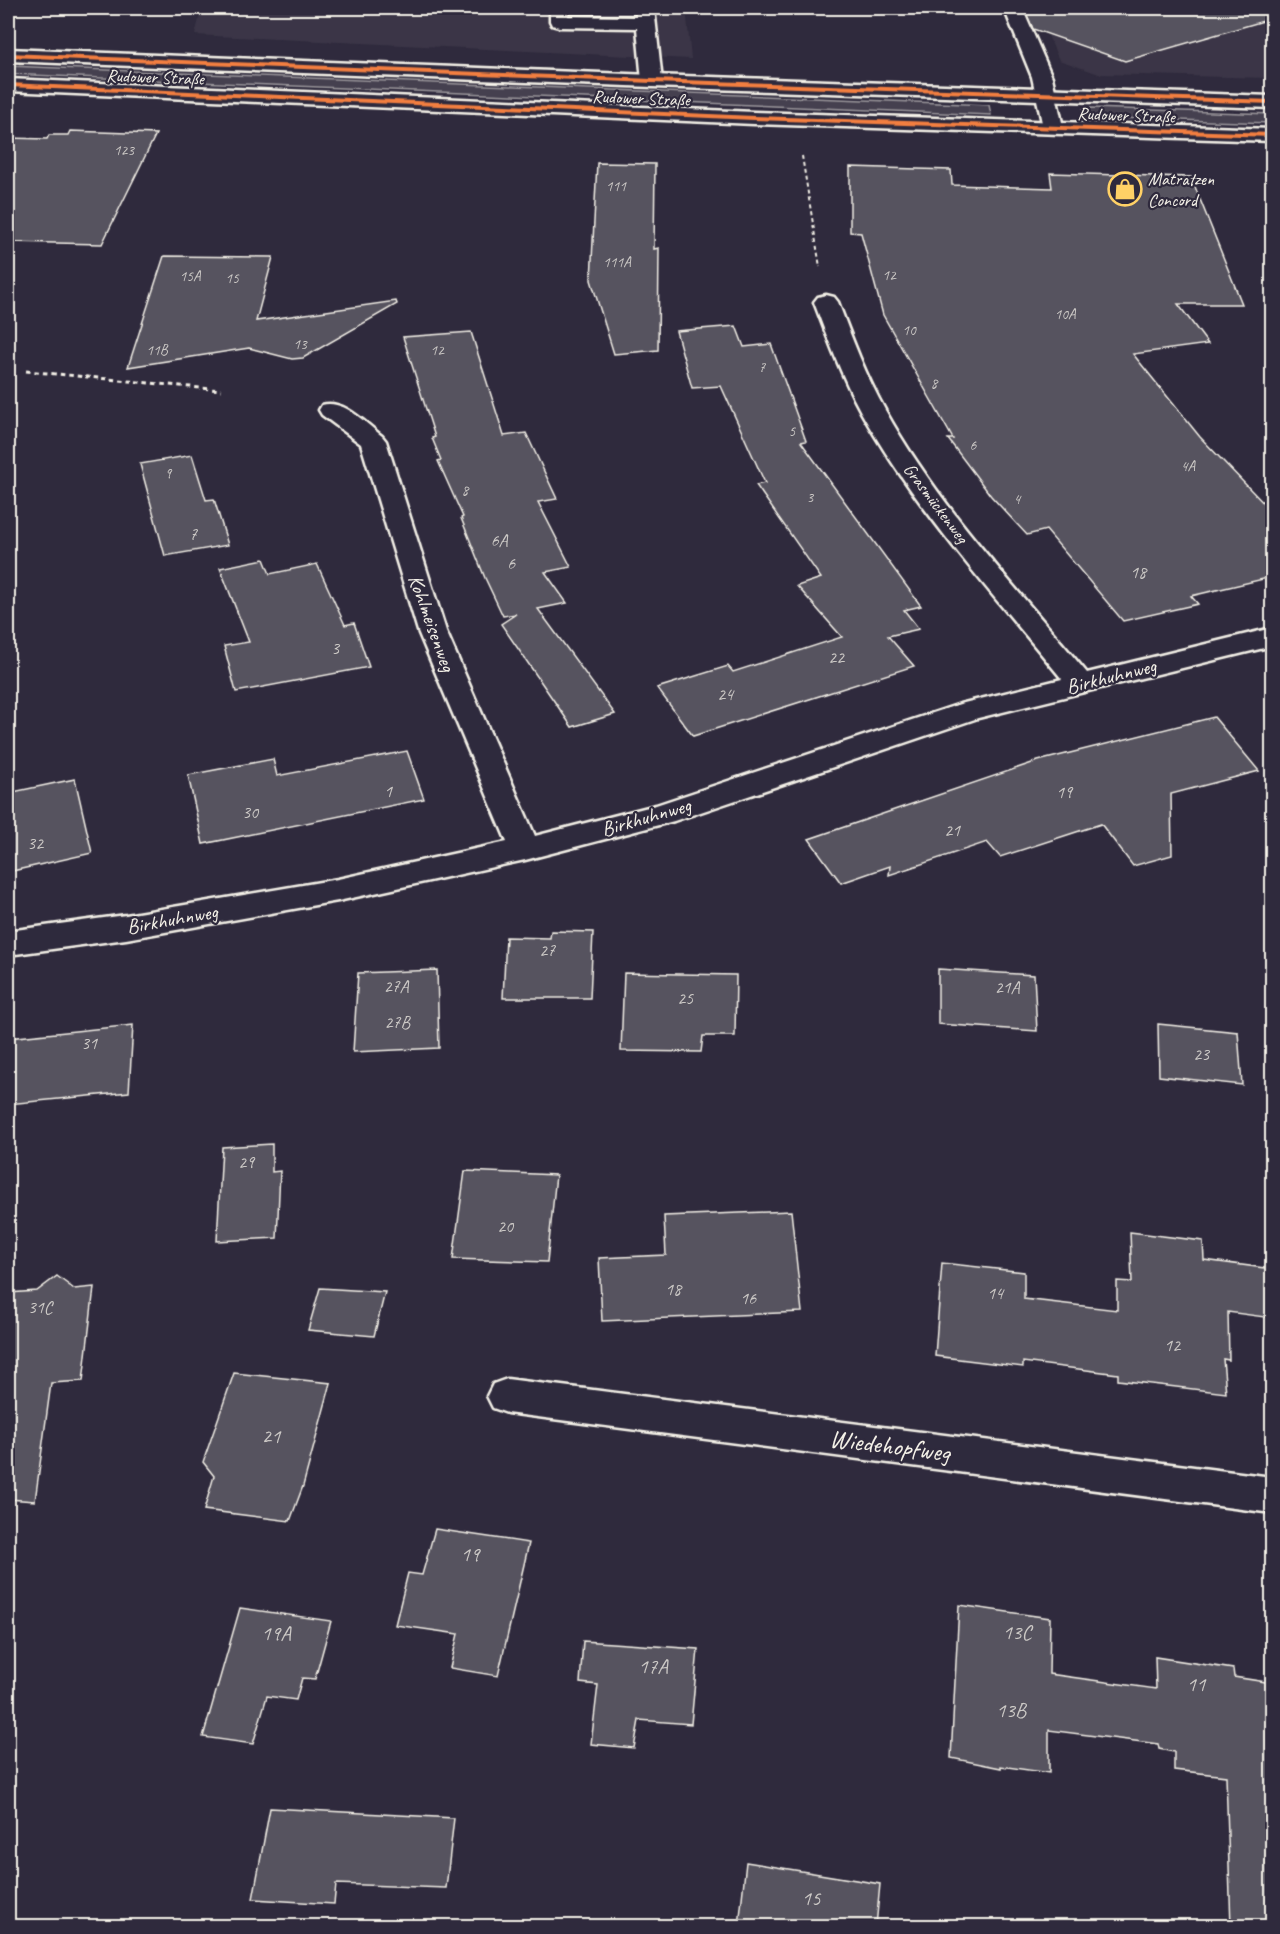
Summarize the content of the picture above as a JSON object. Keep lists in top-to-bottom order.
{
  "streets": {
    "street": [
      "Rudower Straße",
      "Grasmückenweg",
      "Kohlmeisenweg",
      "Birkhuhnweg",
      "Wiedehopfweg"
    ]
  },
  "crossings": [
    ["Grasmückenweg", "Birkhuhnweg"],
    ["Kohlmeisenweg", "Birkhuhnweg"]
  ],
  "places": {
    "shop": ["Matratzen Concord"]
  },
  "house_numbers": [
    "123",
    "111",
    "111A",
    "12",
    "15A",
    "15",
    "10A",
    "10",
    "13",
    "11B",
    "12",
    "7",
    "8",
    "5",
    "6",
    "4A",
    "9",
    "8",
    "3",
    "4",
    "7",
    "6A",
    "6",
    "18",
    "3",
    "22",
    "24",
    "1",
    "19",
    "30",
    "21",
    "32",
    "27",
    "27A",
    "21A",
    "25",
    "27B",
    "31",
    "23",
    "29",
    "20",
    "18",
    "14",
    "16",
    "31C",
    "12",
    "21",
    "19",
    "13C",
    "19A",
    "17A",
    "11",
    "13B",
    "15"
  ]
}
